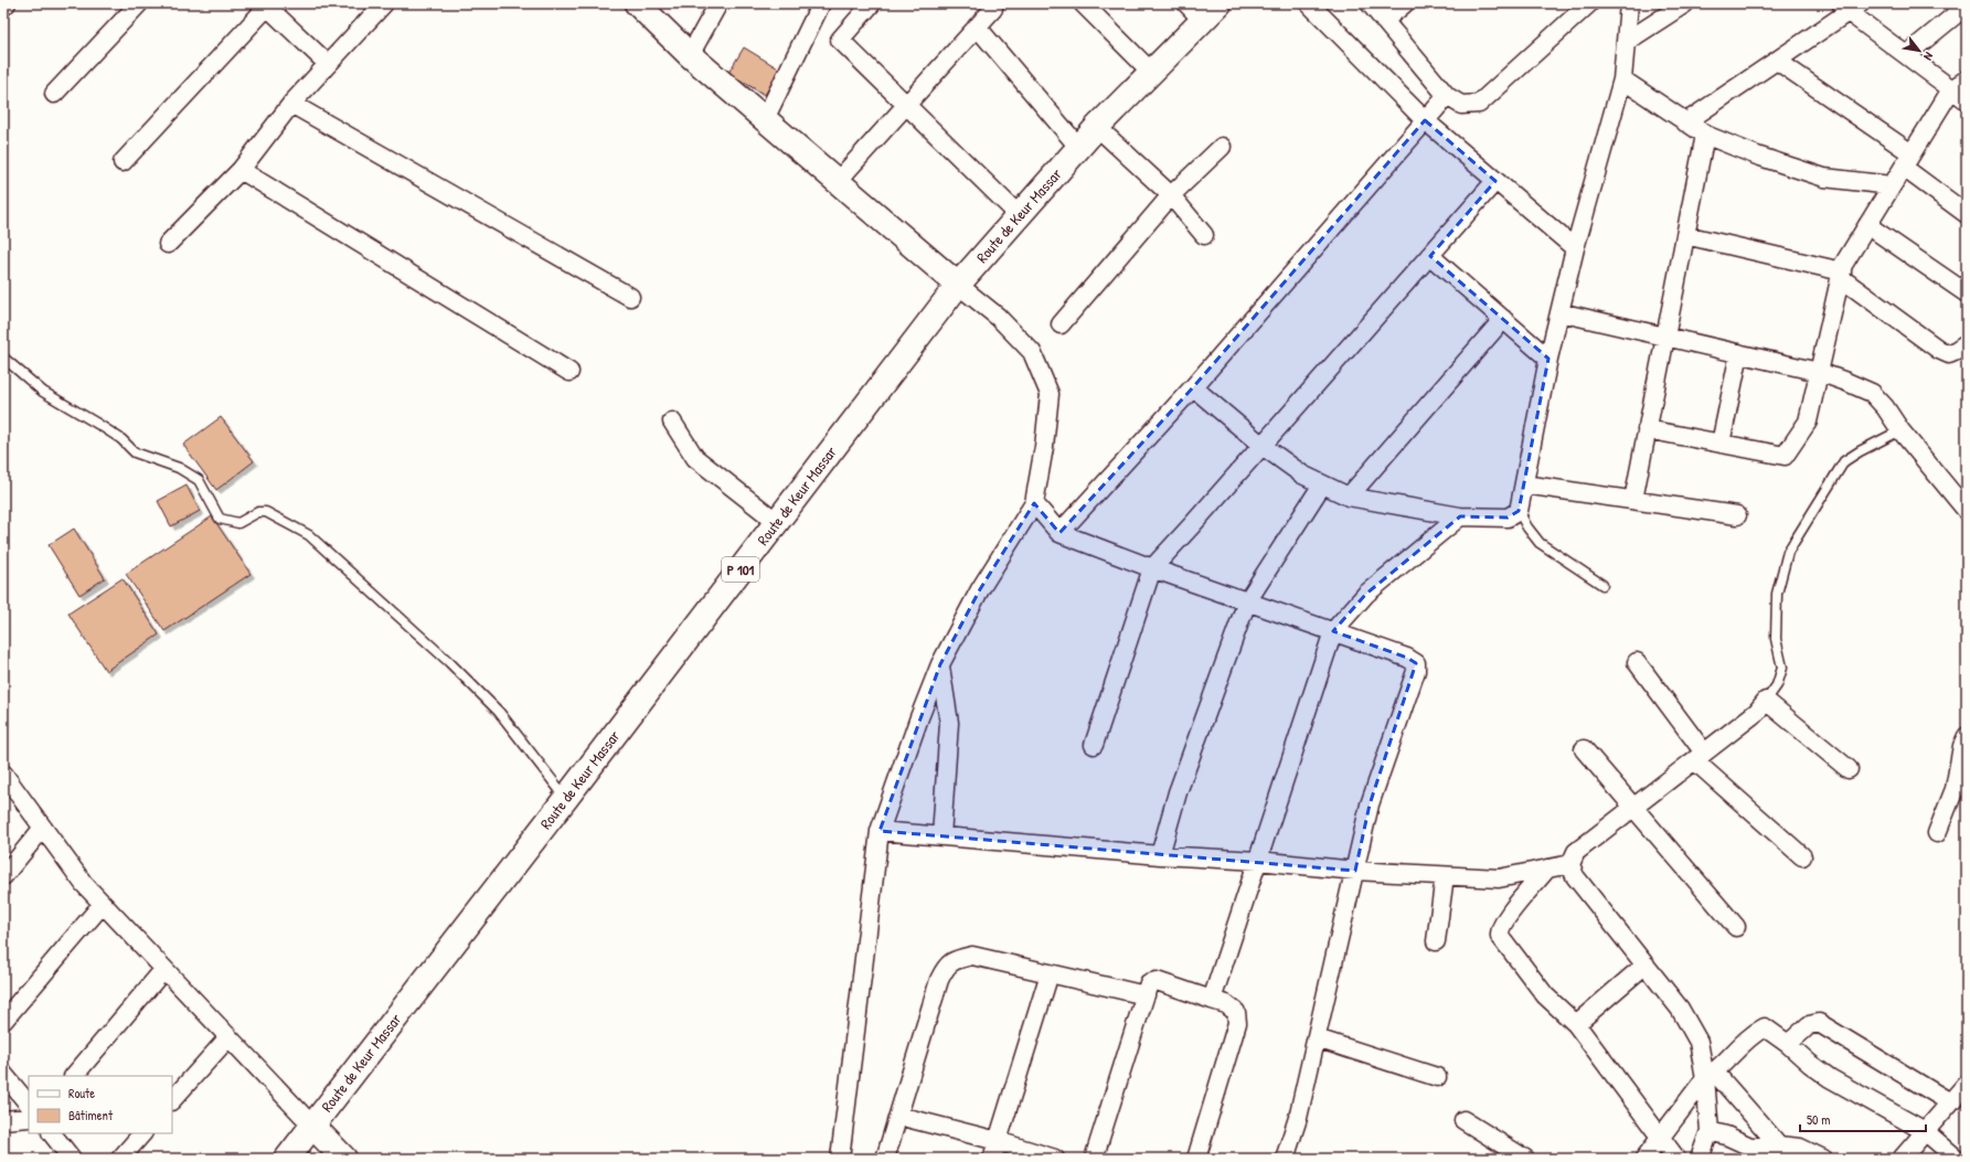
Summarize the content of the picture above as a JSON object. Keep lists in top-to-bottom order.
{
  "streets": {
    "main road": ["Route de Keur Massar", "P 101"]
  },
  "legend": ["Route", "Bâtiment"],
  "scale_bar": "50 m",
  "north": "bottom right"
}
